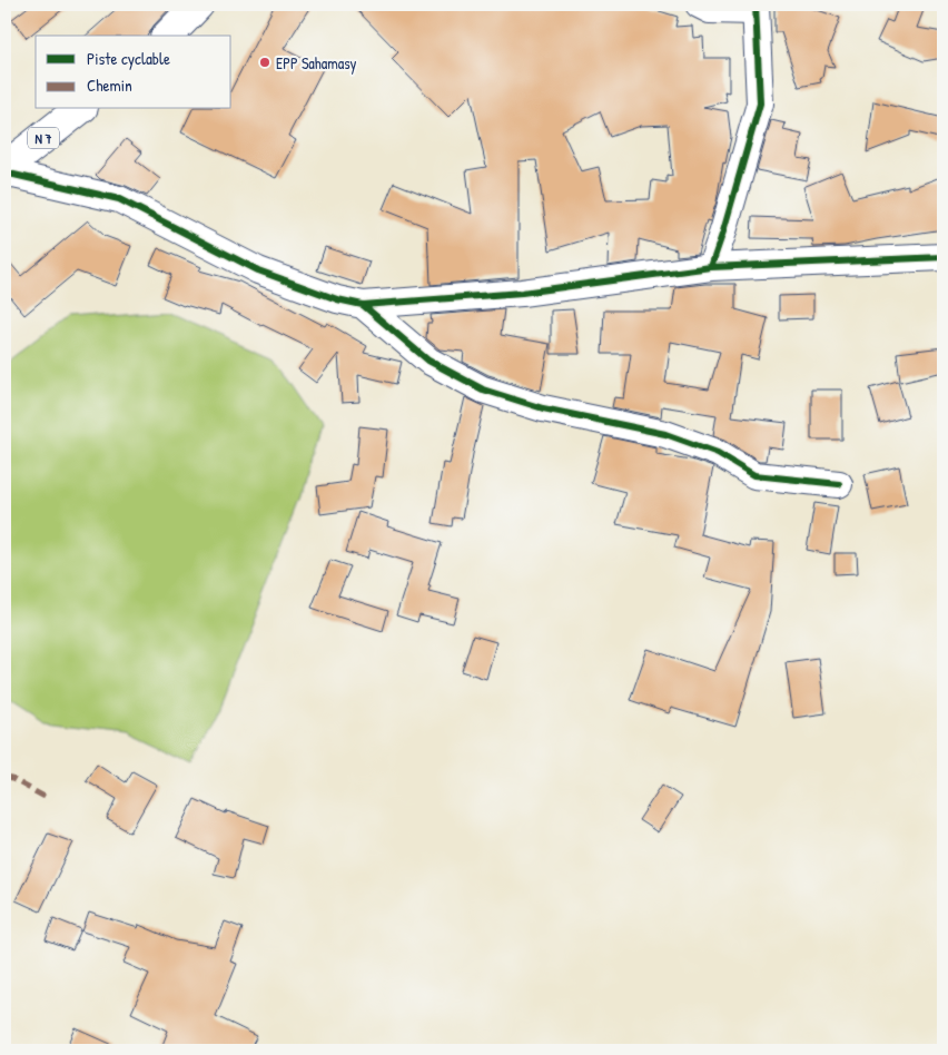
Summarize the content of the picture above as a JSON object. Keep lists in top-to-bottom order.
{
  "streets": {
    "main road": ["N 7"]
  },
  "places": ["EPP Sahamasy"],
  "legend": ["Piste cyclable", "Chemin"]
}
